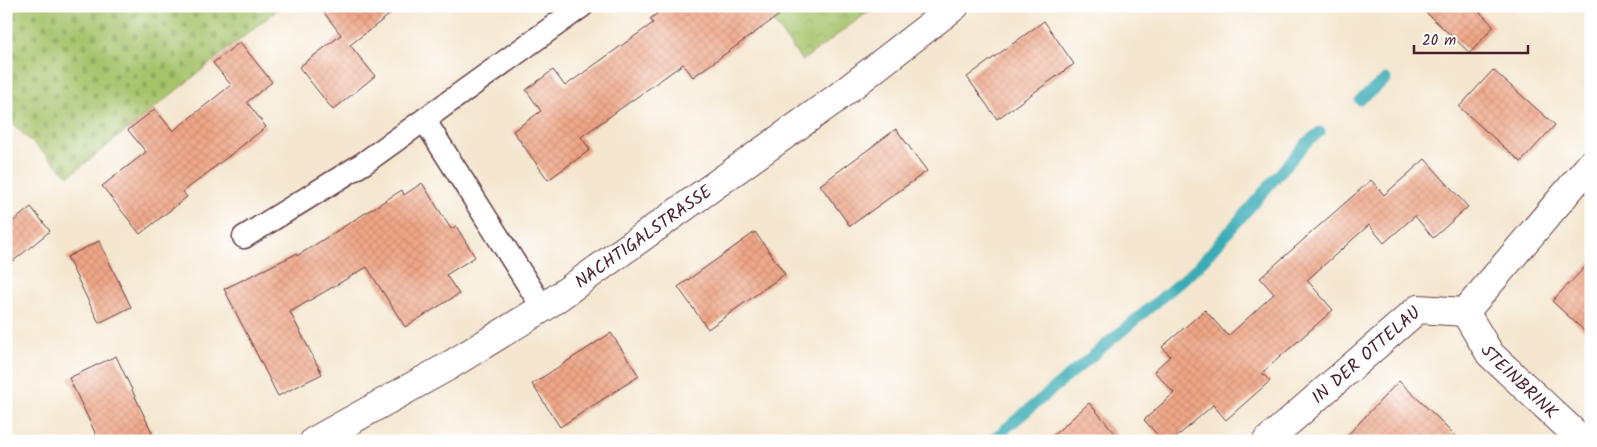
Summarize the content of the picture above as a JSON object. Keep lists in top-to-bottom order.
{
  "streets": {
    "street": ["NACHTIGALSTRASSE", "IN DER OTTELAU", "STEINBRINK"]
  },
  "crossings": [
    ["IN DER OTTELAU", "STEINBRINK"]
  ],
  "scale_bar": "20 m"
}
